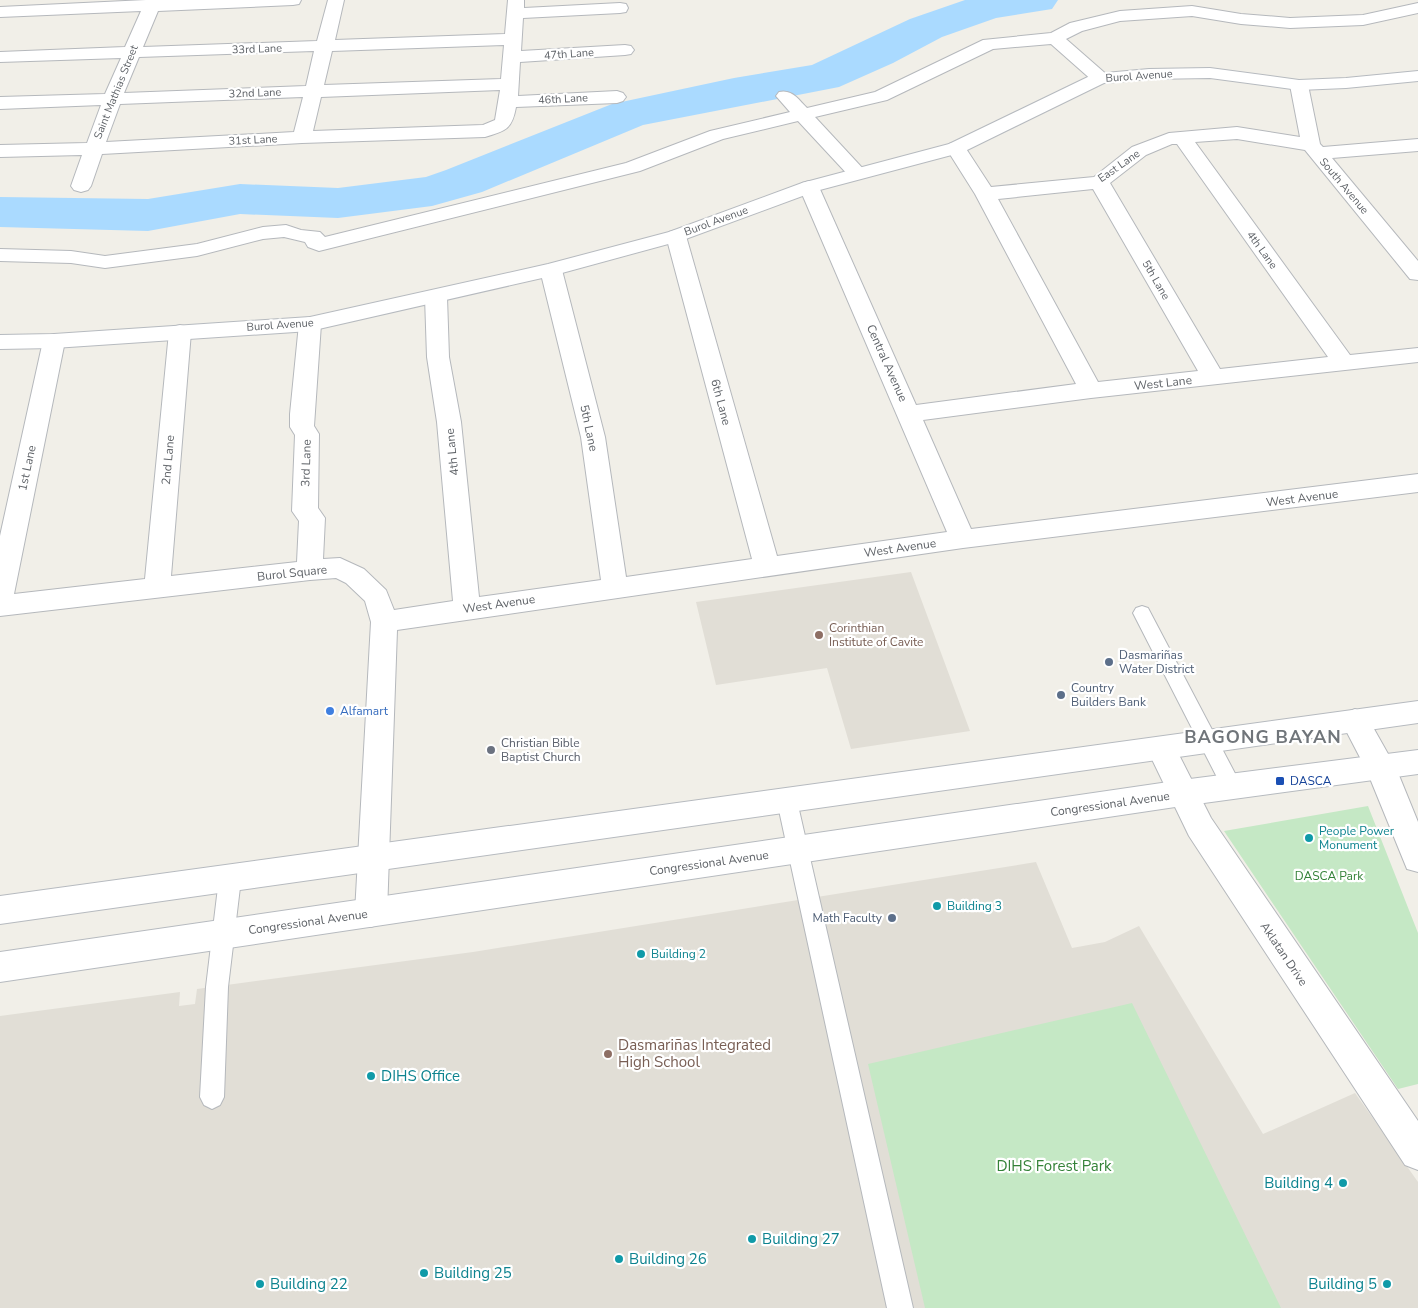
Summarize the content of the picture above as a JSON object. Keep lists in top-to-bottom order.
{
  "streets": {
    "street": [
      "33rd Lane",
      "47th Lane",
      "Burol Avenue",
      "Saint Mathias Street",
      "32nd Lane",
      "46th Lane",
      "31st Lane",
      "East Lane",
      "South Avenue",
      "4th Lane",
      "5th Lane",
      "Central Avenue",
      "West Lane",
      "6th Lane",
      "2nd Lane",
      "3rd Lane",
      "1st Lane",
      "West Avenue",
      "Burol Square",
      "Congressional Avenue",
      "Aklatan Drive"
    ]
  },
  "crossings": [
    ["33rd Lane", "Saint Mathias Street"],
    ["Burol Avenue", "South Avenue"],
    ["Burol Avenue", "4th Lane"],
    ["Burol Avenue", "5th Lane"],
    ["Burol Avenue", "Central Avenue"],
    ["Burol Avenue", "6th Lane"],
    ["Burol Avenue", "2nd Lane"],
    ["Burol Avenue", "3rd Lane"],
    ["Burol Avenue", "1st Lane"],
    ["Saint Mathias Street", "32nd Lane"],
    ["Saint Mathias Street", "31st Lane"],
    ["32nd Lane", "46th Lane"],
    ["32nd Lane", "31st Lane"],
    ["46th Lane", "31st Lane"],
    ["East Lane", "South Avenue"],
    ["East Lane", "4th Lane"],
    ["East Lane", "5th Lane"],
    ["4th Lane", "West Lane"],
    ["4th Lane", "West Avenue"],
    ["5th Lane", "West Lane"],
    ["5th Lane", "West Avenue"],
    ["Central Avenue", "West Lane"],
    ["Central Avenue", "West Avenue"],
    ["6th Lane", "West Avenue"],
    ["2nd Lane", "Burol Square"],
    ["3rd Lane", "Burol Square"],
    ["West Avenue", "Burol Square"],
    ["Burol Square", "Congressional Avenue"],
    ["Congressional Avenue", "Aklatan Drive"]
  ],
  "districts": ["BAGONG BAYAN"],
  "parks": ["DASCA Park", "DIHS Forest Park"],
  "places": {
    "other": [
      "Corinthian Institute of Cavite",
      "Dasmariñas Water District",
      "Country Builders Bank",
      "Alfamart",
      "Christian Bible Baptist Church",
      "People Power Monument",
      "Building 3",
      "Math Faculty",
      "Building 2",
      "Dasmariñas Integrated High School",
      "DIHS Office",
      "Building 4",
      "Building 27",
      "Building 26",
      "Building 25",
      "Building 22",
      "Building 5"
    ],
    "transit": ["DASCA"]
  }
}
